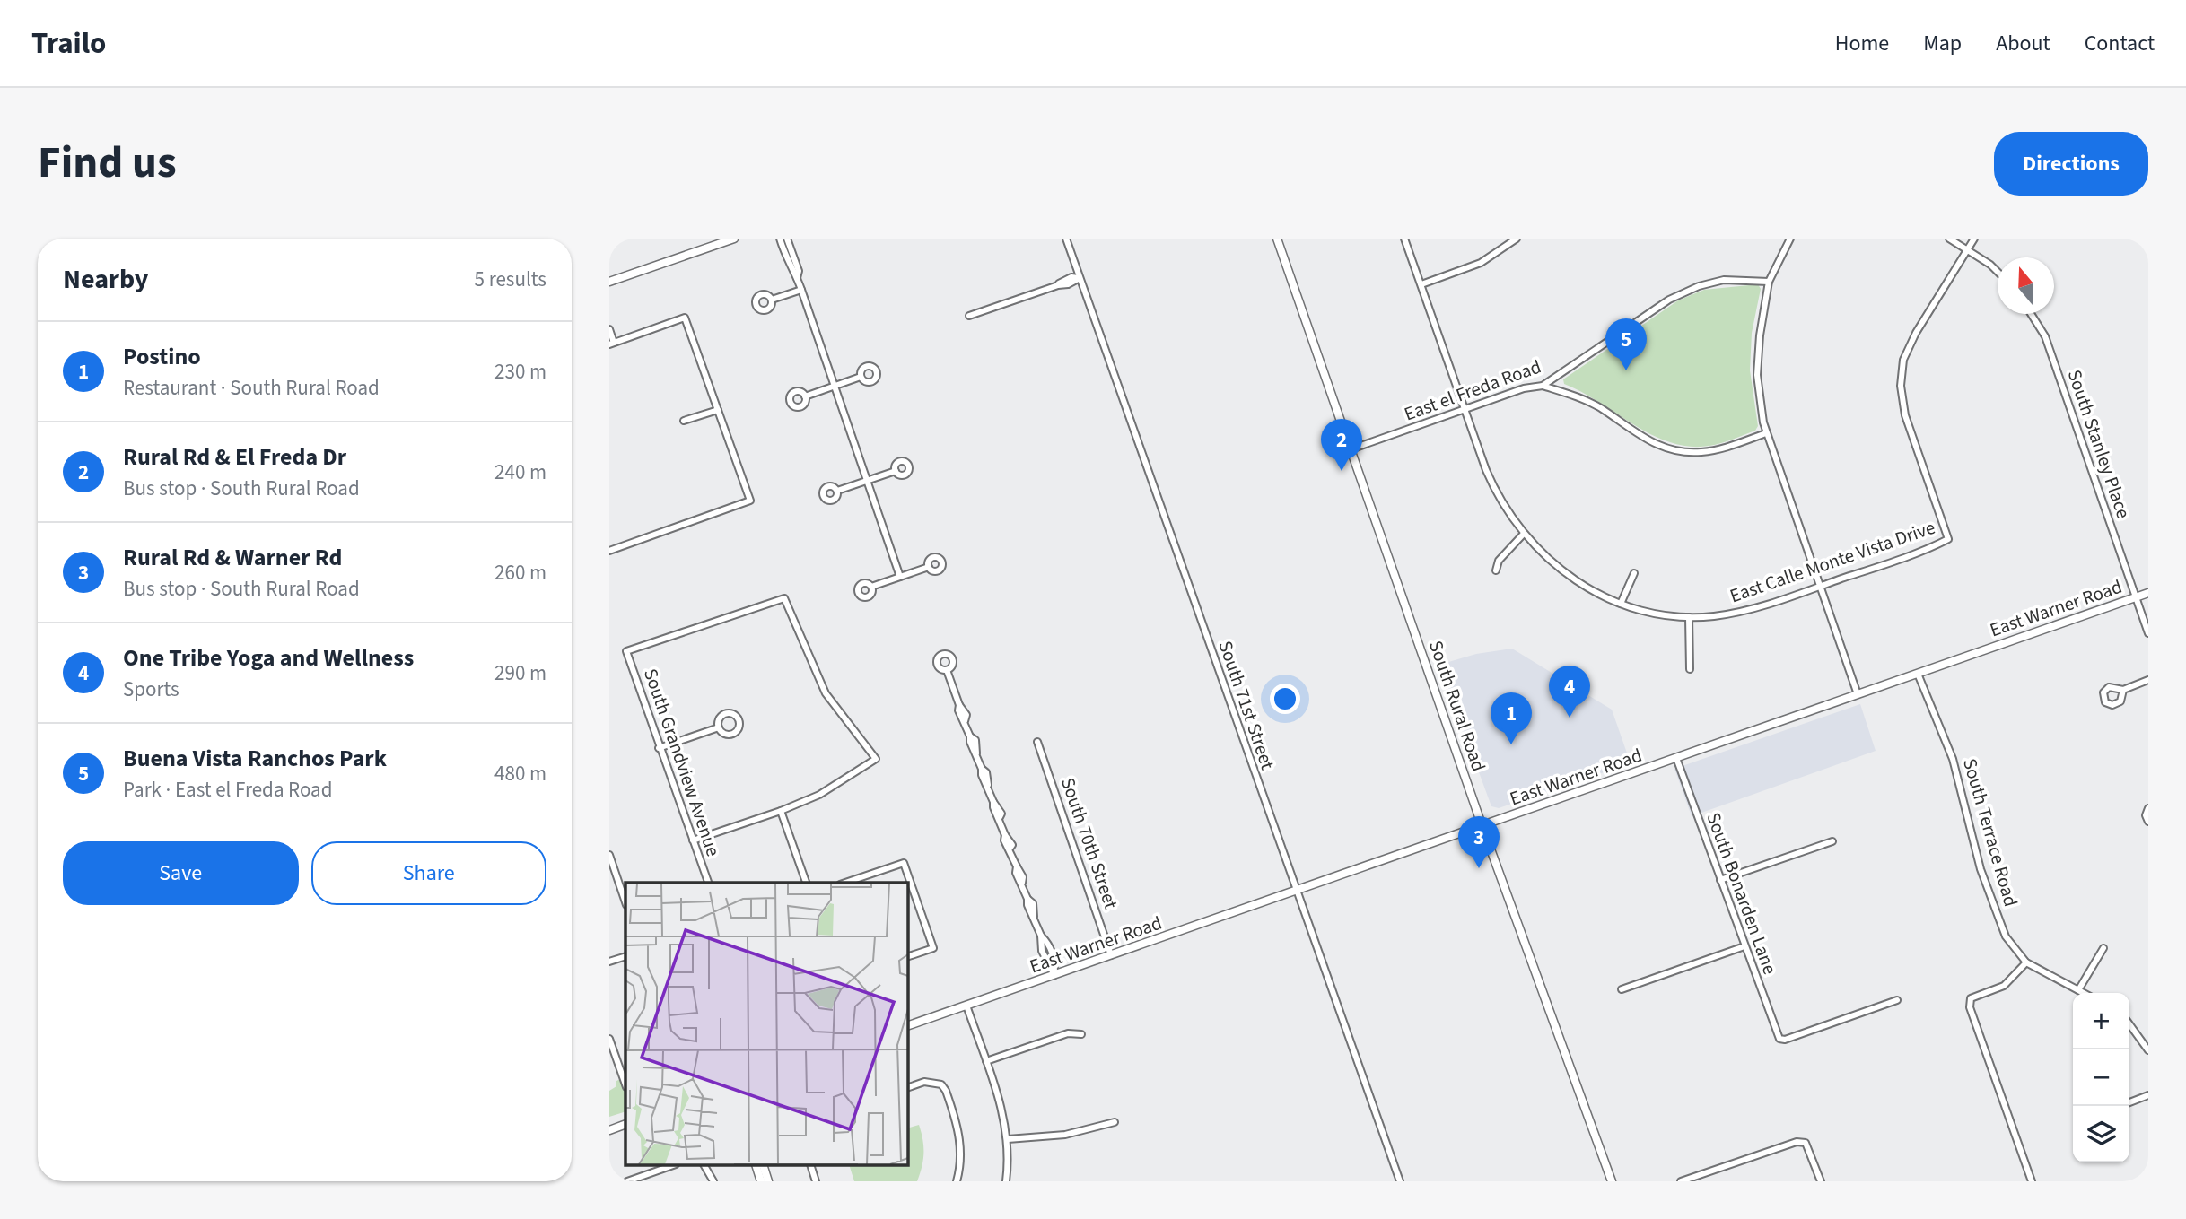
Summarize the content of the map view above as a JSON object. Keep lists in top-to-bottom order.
{
  "streets": {
    "main road": ["East Warner Road", "South Rural Road"],
    "street": [
      "East el Freda Road",
      "South Stanley Place",
      "East Calle Monte Vista Drive",
      "South 71st Street",
      "South Grandview Avenue",
      "South Terrace Road",
      "South 70th Street",
      "South Bonarden Lane"
    ]
  },
  "crossings": [
    ["East el Freda Road", "East Calle Monte Vista Drive"],
    ["East el Freda Road", "South Rural Road"],
    ["South Stanley Place", "East Warner Road"],
    ["East Warner Road", "South 71st Street"],
    ["East Warner Road", "South Rural Road"],
    ["East Warner Road", "South Terrace Road"],
    ["East Warner Road", "South 70th Street"],
    ["East Warner Road", "South Bonarden Lane"]
  ],
  "north": "top",
  "page": {
    "header": "Trailo",
    "nav": [
      "Home",
      "Map",
      "About",
      "Contact"
    ],
    "title": "Find us",
    "buttons": [
      "Directions",
      ["Save", "Share"]
    ],
    "heading": ["Nearby", "5 results"],
    "pins": [
      "5",
      "2",
      "4",
      "1",
      "3"
    ],
    "list": [
      {
        "mark": "1",
        "name": "Postino",
        "note": "Restaurant · South Rural Road",
        "value": "230 m"
      },
      {
        "mark": "2",
        "name": "Rural Rd & El Freda Dr",
        "note": "Bus stop · South Rural Road",
        "value": "240 m"
      },
      {
        "mark": "3",
        "name": "Rural Rd & Warner Rd",
        "note": "Bus stop · South Rural Road",
        "value": "260 m"
      },
      {
        "mark": "4",
        "name": "One Tribe Yoga and Wellness",
        "note": "Sports",
        "value": "290 m"
      },
      {
        "mark": "5",
        "name": "Buena Vista Ranchos Park",
        "note": "Park · East el Freda Road",
        "value": "480 m"
      }
    ],
    "map_buttons": ["+", "−"]
  }
}
